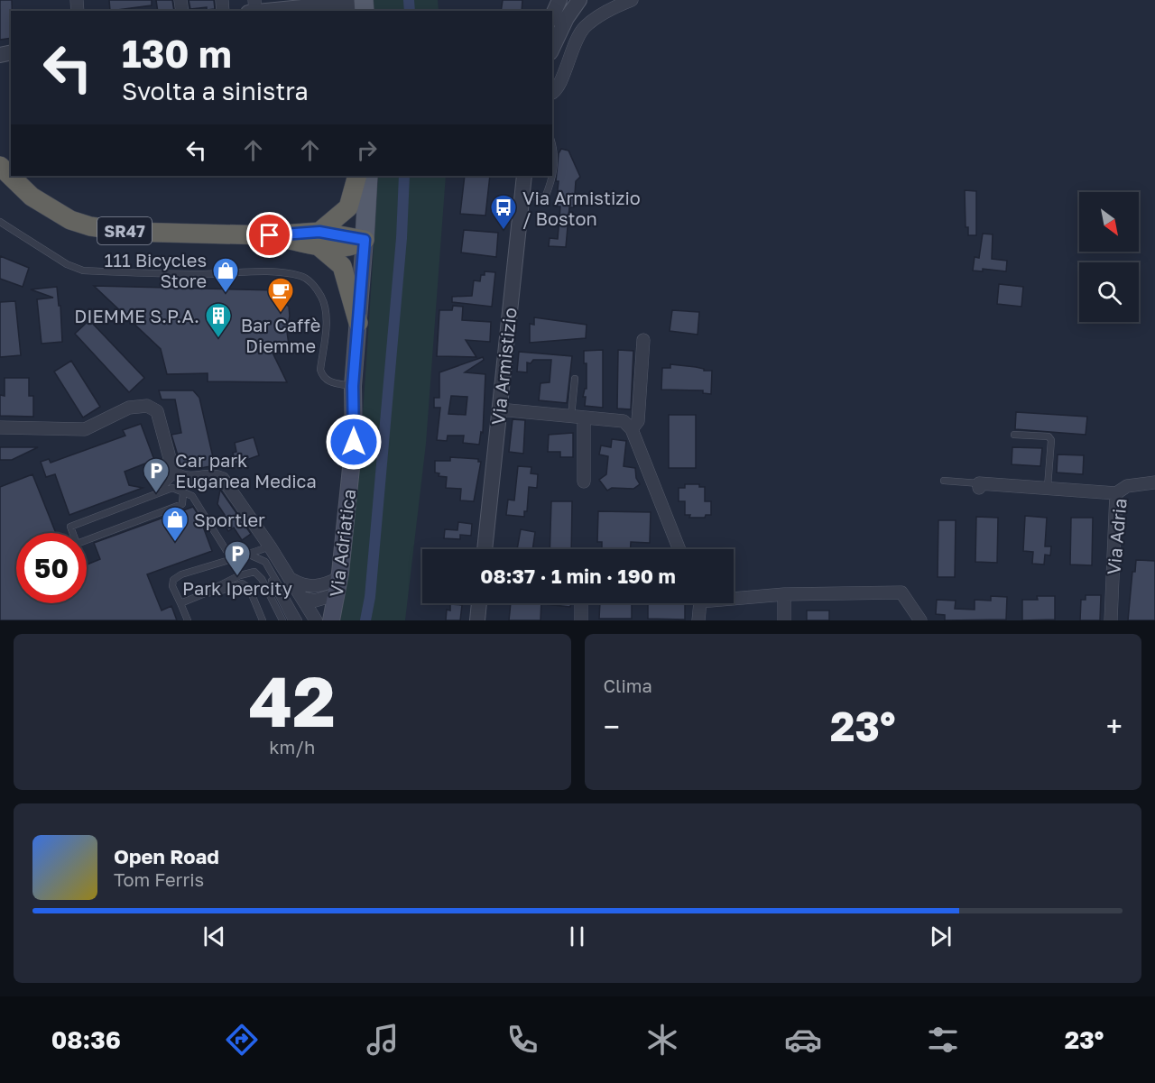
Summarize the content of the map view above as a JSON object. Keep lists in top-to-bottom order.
{
  "streets": {
    "highway": ["SR47"],
    "main road": ["Via Adriatica"],
    "street": ["Via Armistizio", "Via Adria"]
  },
  "crossings": [
    ["SR47", "Via Adriatica"]
  ],
  "places": {
    "bus stop": ["Via Armistizio / Boston"],
    "shop": ["111 Bicycles Store", "Sportler"],
    "cafe": ["Bar Caffè Diemme"],
    "building": ["DIEMME S.P.A."],
    "parking": ["Car park Euganea Medica", "Park Ipercity"]
  },
  "north": "bottom right",
  "page": {
    "turn": ["130 m", "Svolta a sinistra"],
    "limit": "50",
    "trip": "08:37 · 1 min · 190 m",
    "tile": [
      ["42", "km/h"],
      "Clima"
    ],
    "heat": ["−", "23°", "+"],
    "song": ["Open Road", "Tom Ferris"],
    "tabs": ["08:36", "23°"]
  }
}
